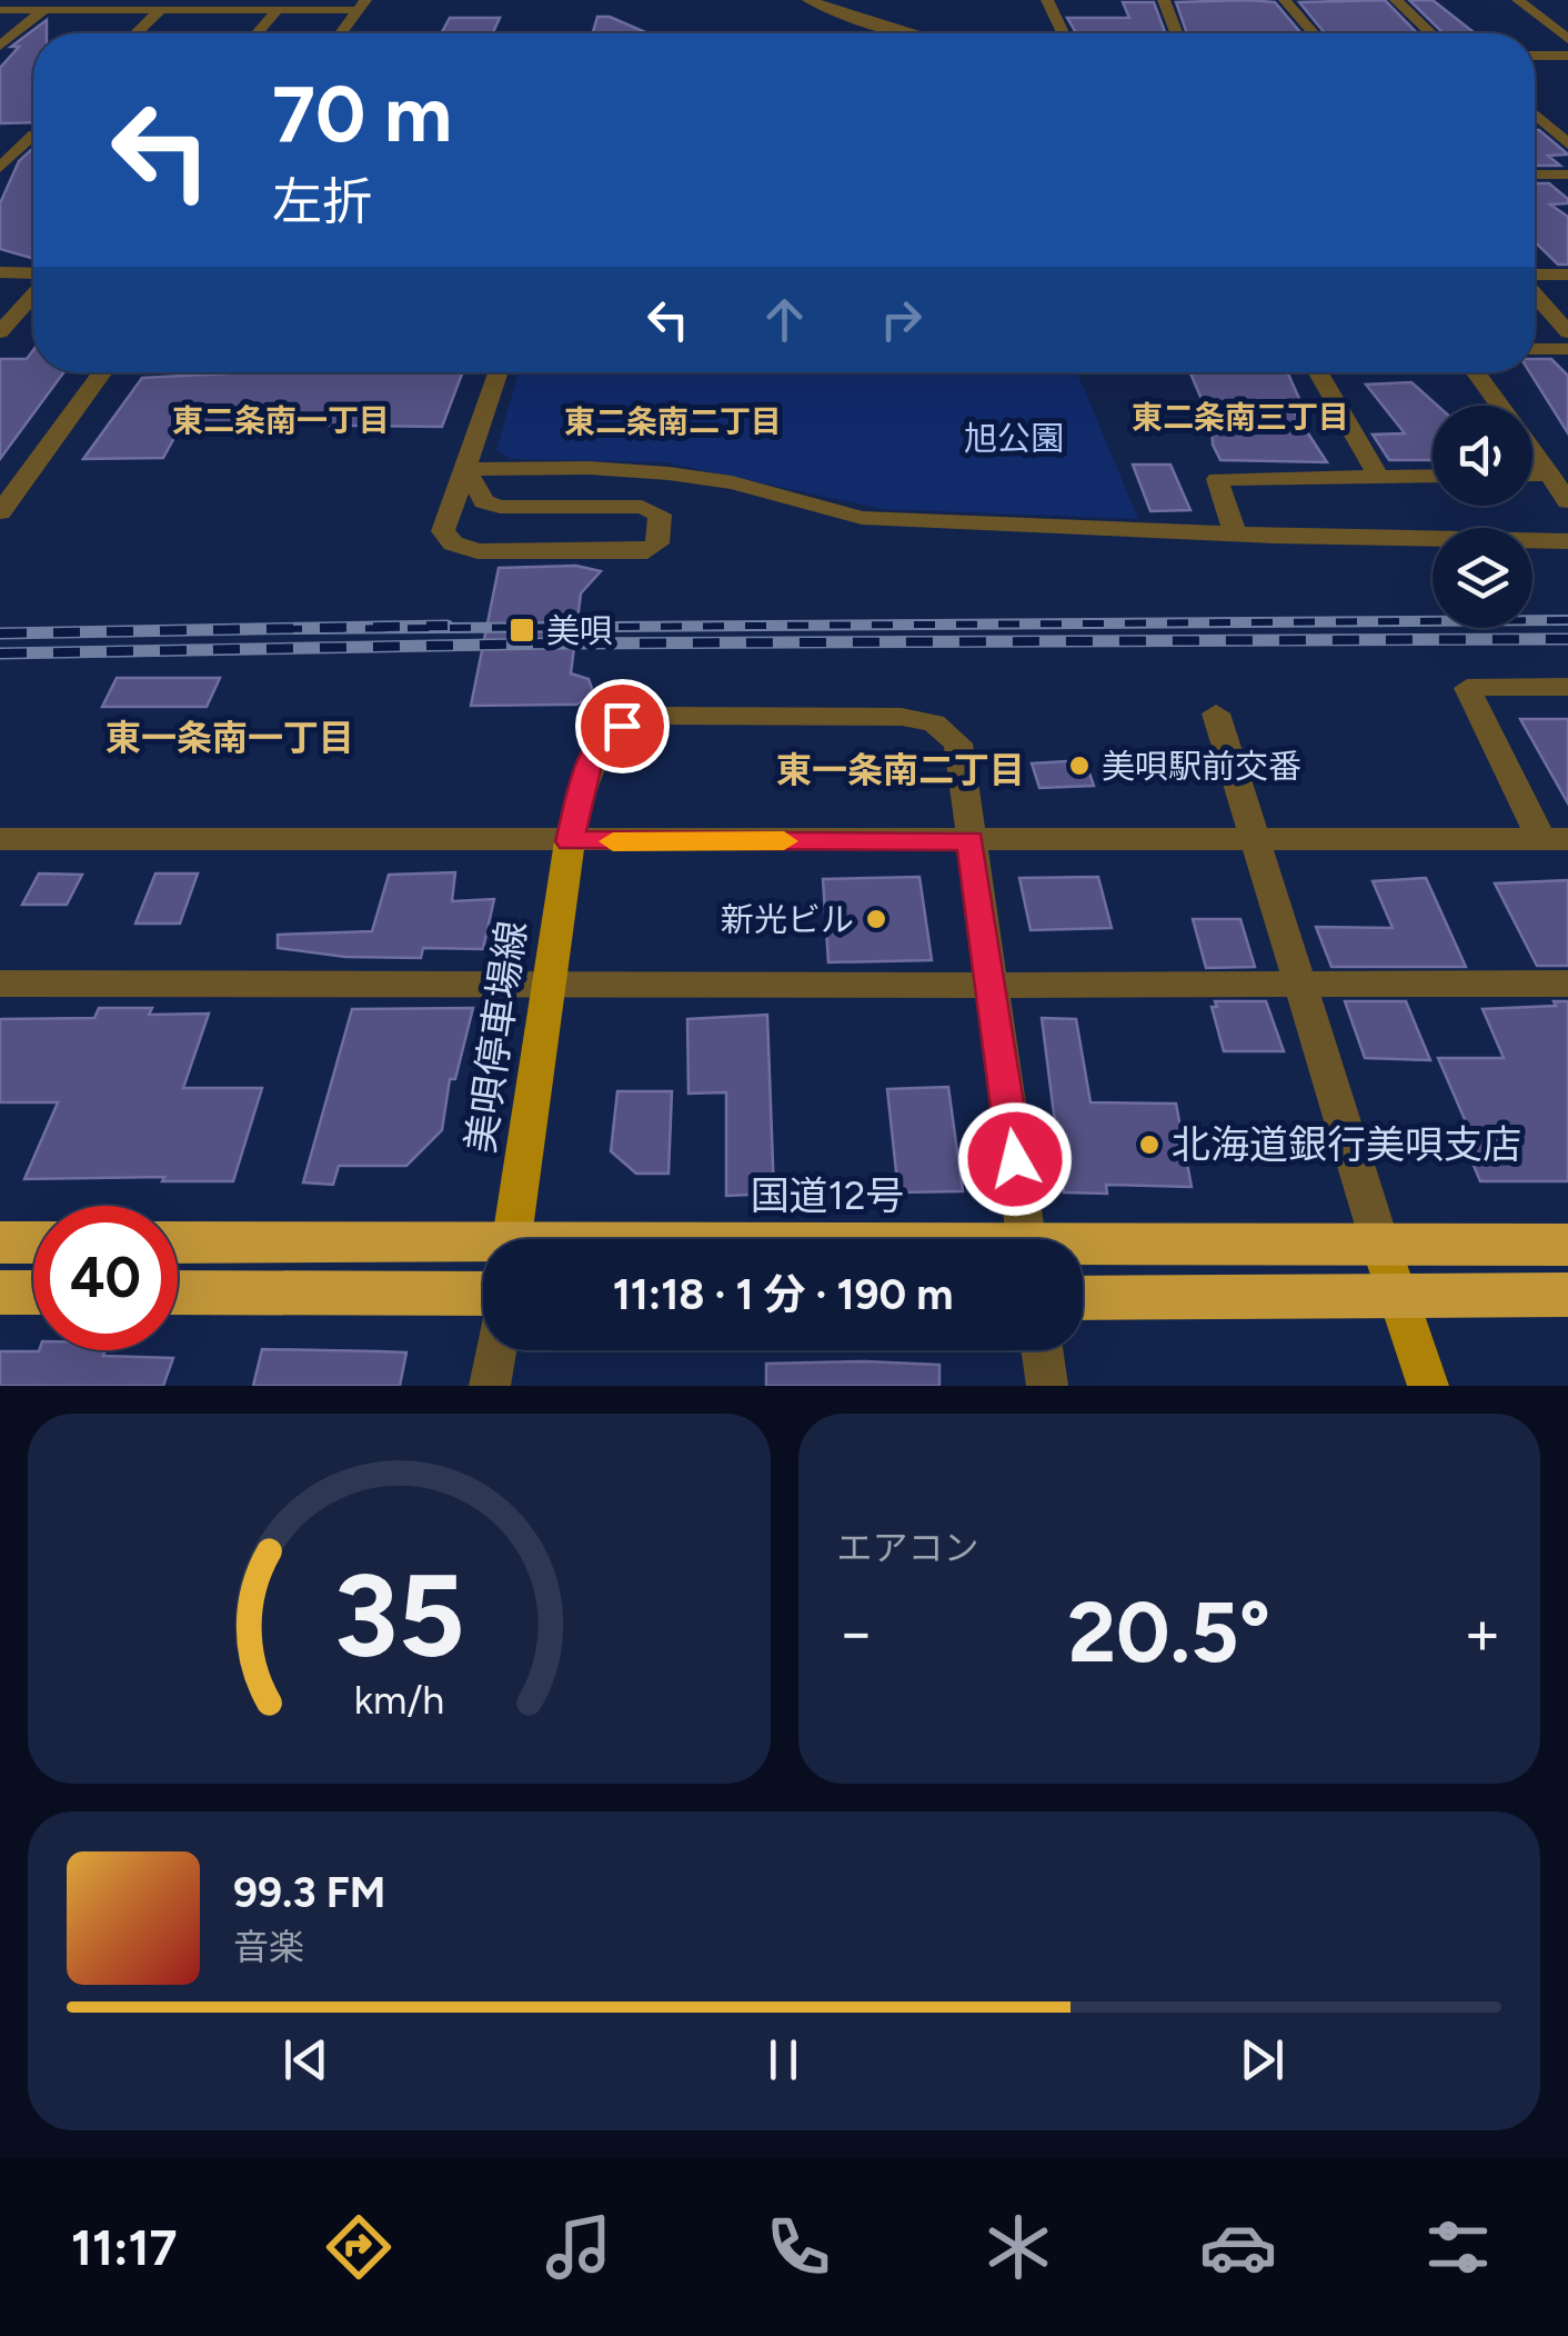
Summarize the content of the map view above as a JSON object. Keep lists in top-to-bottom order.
{
  "streets": {
    "highway": ["国道12号"],
    "main road": ["美唄停車場線"]
  },
  "districts": [
    "東二条南三丁目",
    "東二条南一丁目",
    "東二条南二丁目",
    "東一条南一丁目",
    "東一条南二丁目"
  ],
  "parks": ["旭公園"],
  "places": {
    "transit": ["美唄"],
    "other": ["美唄駅前交番", "新光ビル", "北海道銀行美唄支店"]
  },
  "page": {
    "turn": ["70 m", "左折"],
    "limit": "40",
    "trip": "11:18 · 1 分 · 190 m",
    "tile": "エアコン",
    "heat": ["−", "20.5°", "+"],
    "song": ["99.3 FM", "音楽"],
    "tabs": "11:17",
    "gauge": ["35", "km/h"]
  }
}
